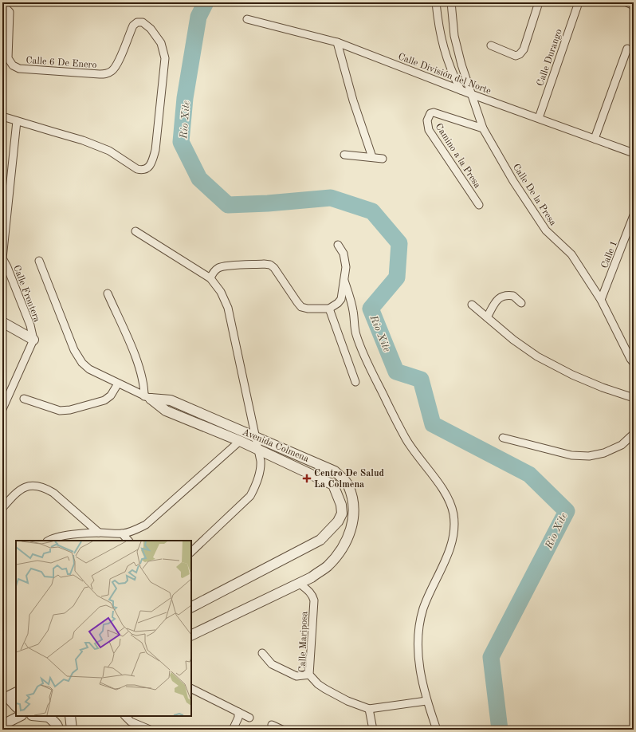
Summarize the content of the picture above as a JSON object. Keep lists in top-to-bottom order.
{
  "streets": {
    "street": [
      "Calle Durango",
      "Calle 6 De Enero",
      "Calle División del Norte",
      "Camino a la Presa",
      "Calle De la Presa",
      "Calle 1",
      "Calle Frontera",
      "Avenida Colmena",
      "Calle Mariposa"
    ]
  },
  "crossings": [
    ["Calle Durango", "Calle División del Norte"],
    ["Calle 6 De Enero", "Calle Frontera"],
    ["Calle División del Norte", "Calle De la Presa"],
    ["Camino a la Presa", "Calle De la Presa"],
    ["Calle De la Presa", "Calle 1"],
    ["Avenida Colmena", "Calle Mariposa"]
  ],
  "water": ["Rio Xite"],
  "places": {
    "health": ["Centro De Salud La Colmena"]
  }
}
